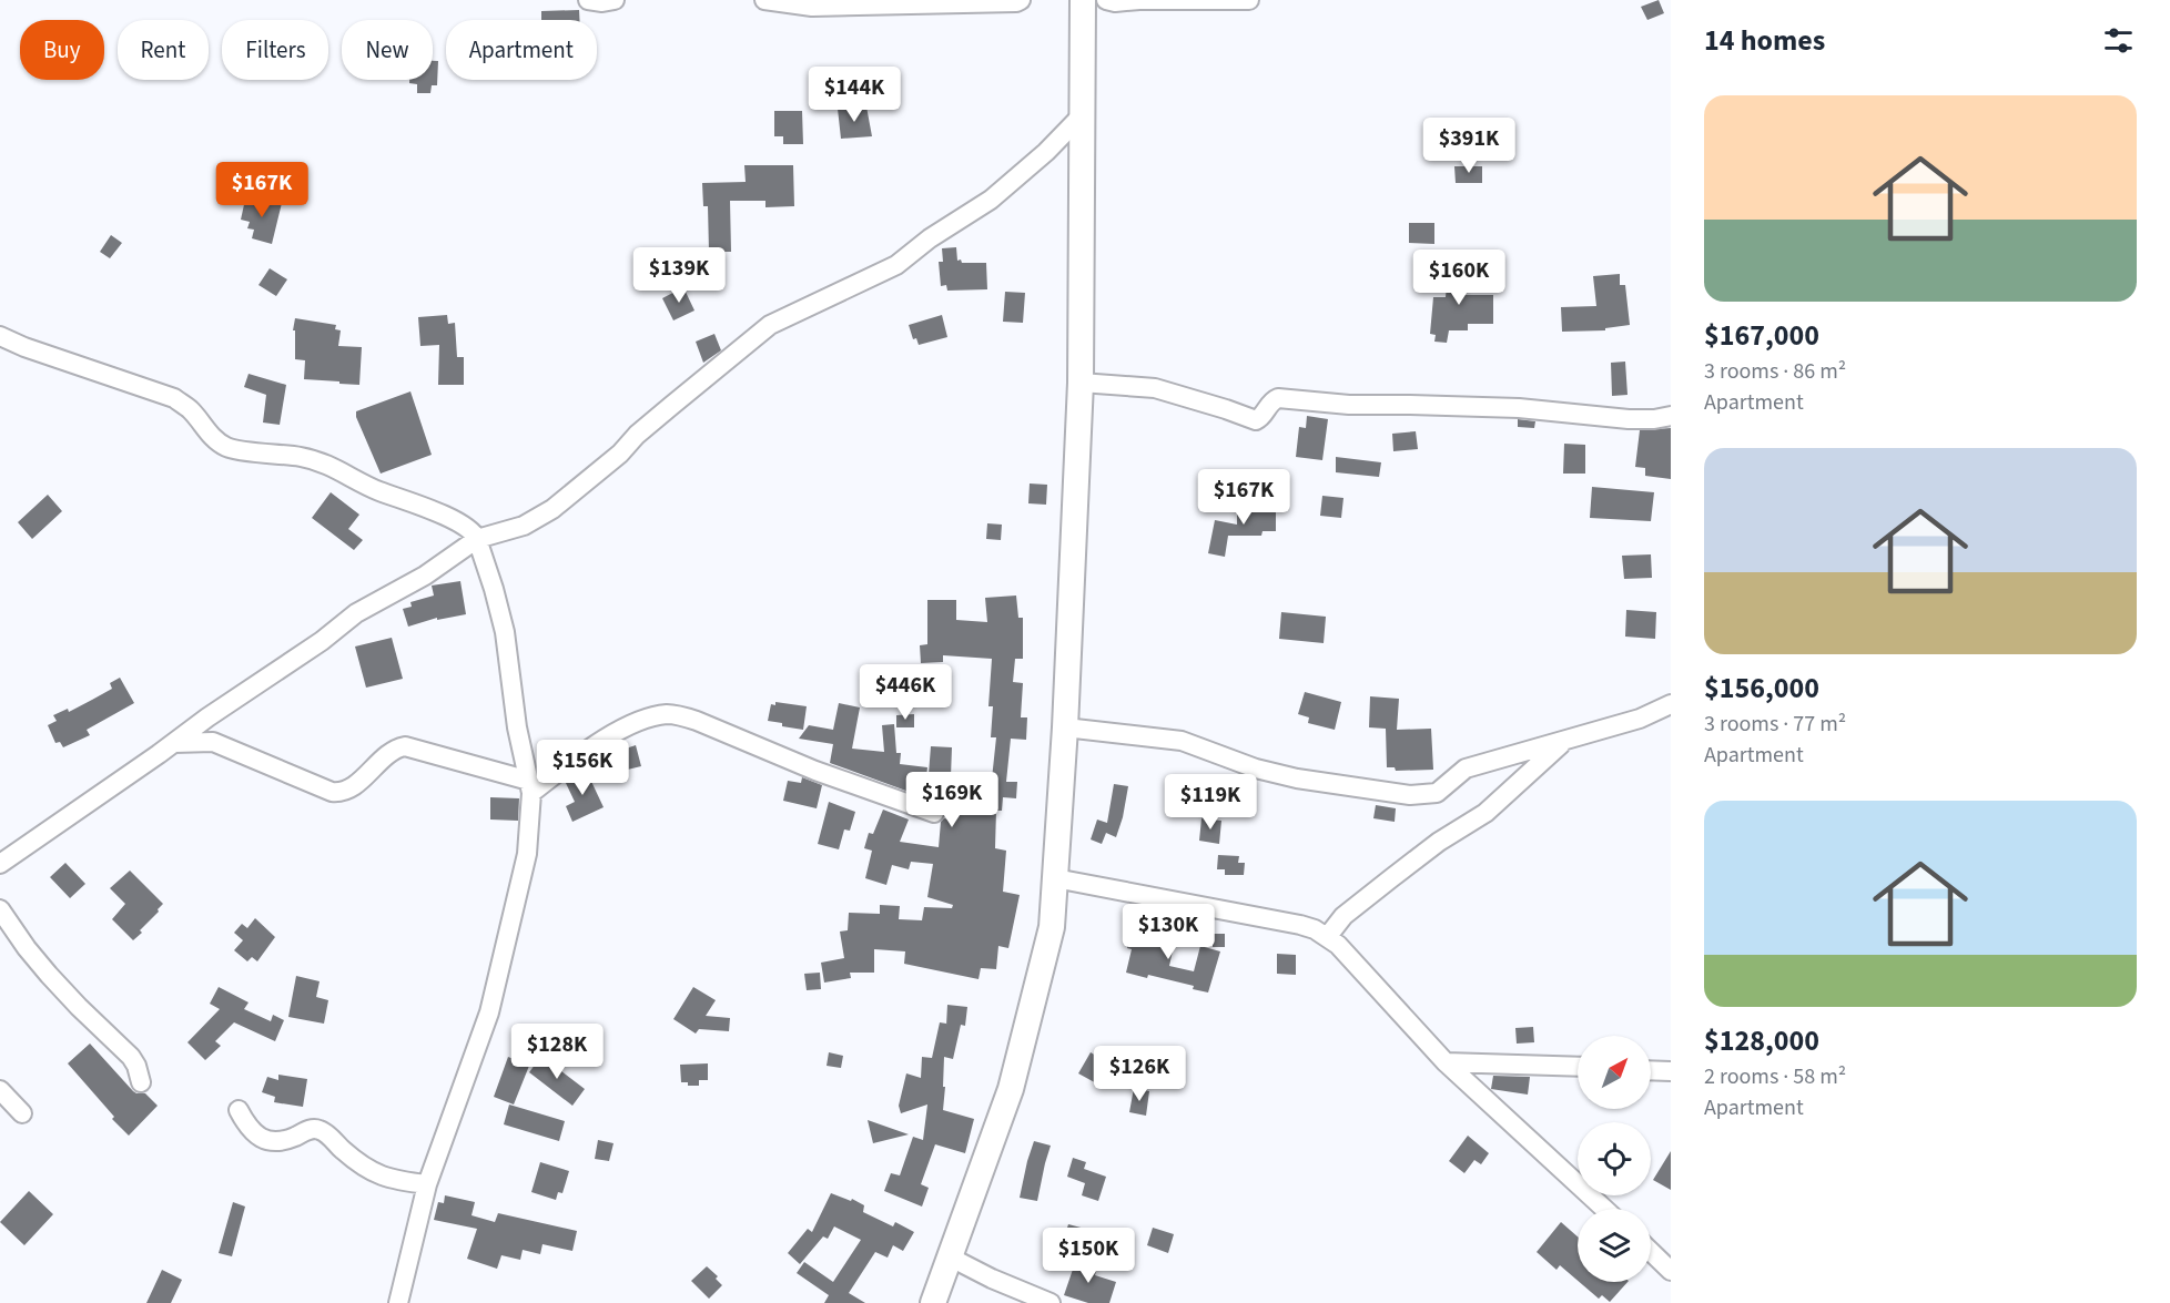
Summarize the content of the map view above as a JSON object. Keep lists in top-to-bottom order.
{
  "north": "top right",
  "page": {
    "heading": "14 homes",
    "chip": [
      "Buy",
      "Rent",
      "Filters",
      "New",
      "Apartment"
    ],
    "price": [
      "$144K",
      "$391K",
      "$167K",
      "$139K",
      "$160K",
      "$167K",
      "$446K",
      "$156K",
      "$169K",
      "$119K",
      "$130K",
      "$128K",
      "$126K",
      "$150K"
    ],
    "list": [
      {
        "name": "$167,000",
        "note": "3 rooms · 86 m² · Apartment"
      },
      {
        "name": "$156,000",
        "note": "3 rooms · 77 m² · Apartment"
      },
      {
        "name": "$128,000",
        "note": "2 rooms · 58 m² · Apartment"
      }
    ]
  }
}
